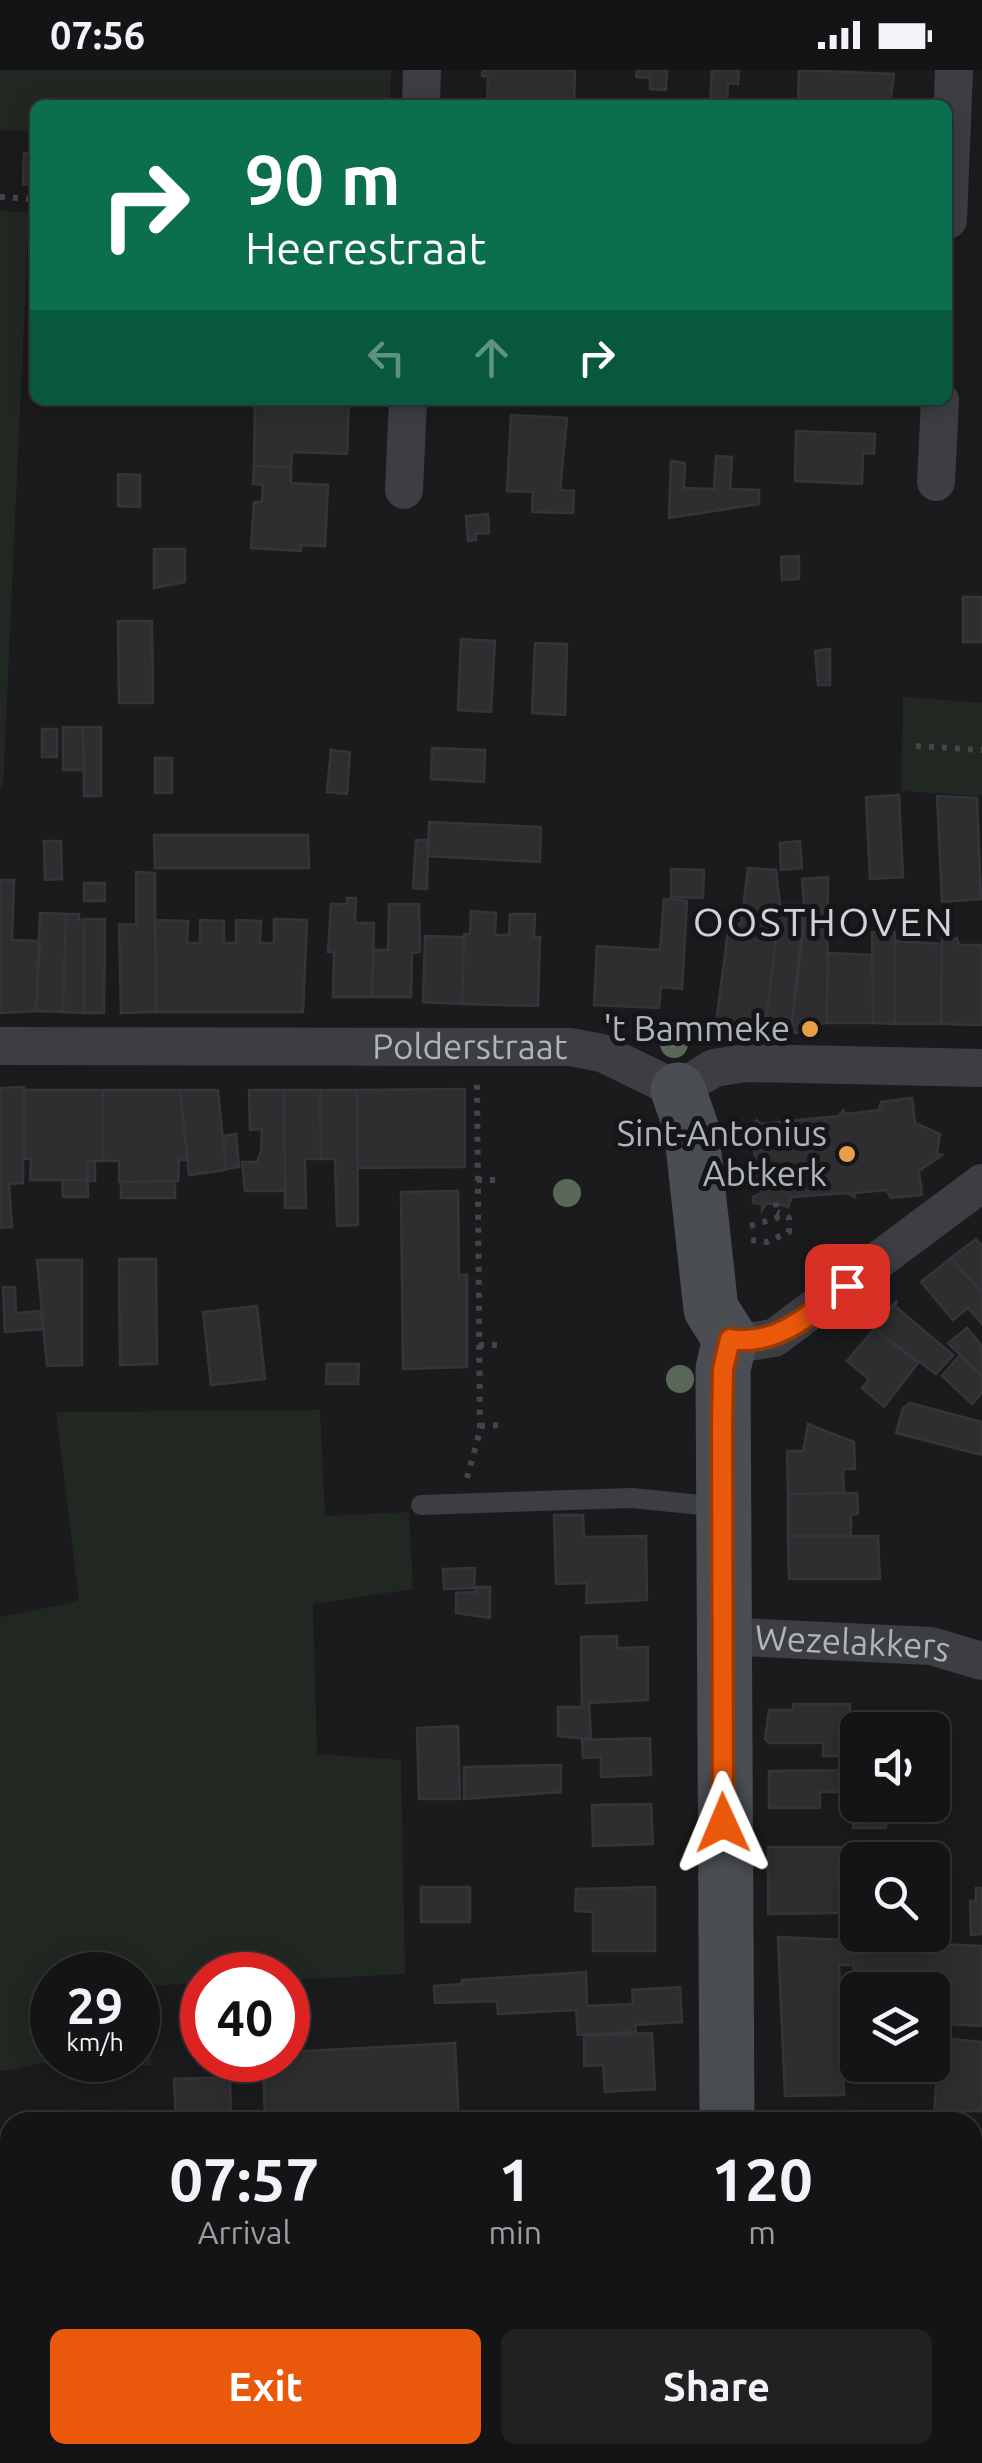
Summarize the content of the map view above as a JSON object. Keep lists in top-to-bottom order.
{
  "streets": {
    "street": ["Polderstraat", "Wezelakkers"]
  },
  "districts": ["OOSTHOVEN"],
  "places": ["'t Bammeke", "Sint-Antonius Abtkerk"],
  "page": {
    "status": "07:56",
    "turn": ["90 m", "Heerestraat"],
    "speed": "29 km/h",
    "limit": "40",
    "eta": [
      "07:57",
      "Arrival",
      "1",
      "min",
      "120",
      "m"
    ],
    "buttons": ["Exit", "Share"]
  }
}
